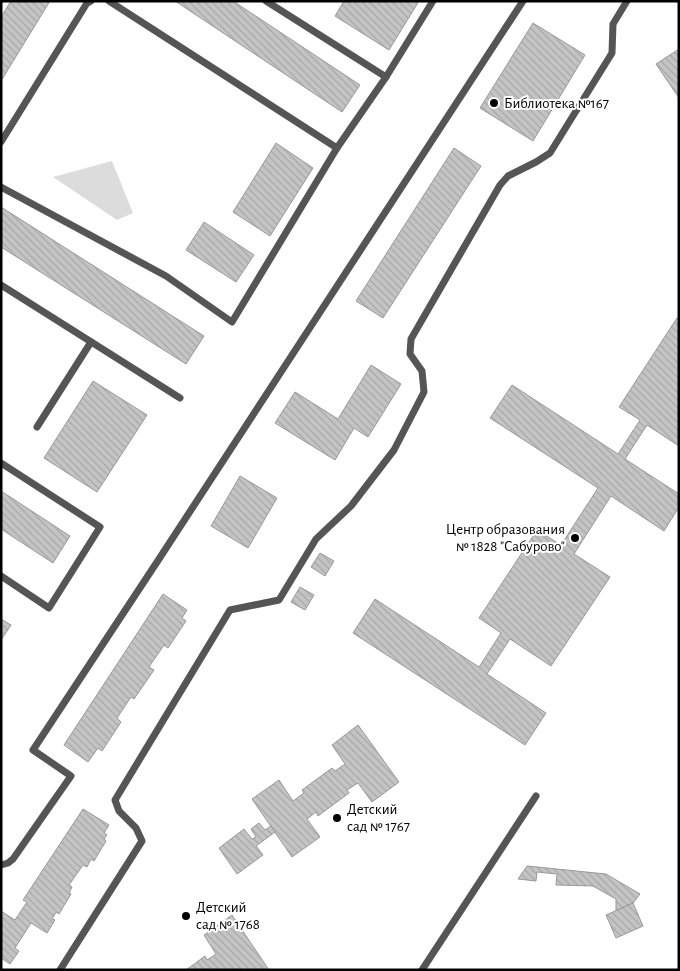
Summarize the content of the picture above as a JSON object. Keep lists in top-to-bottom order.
{
  "places": [
    "Библиотека №167",
    "Центр образования № 1828 \"Сабурово\"",
    "Детский сад № 1767",
    "Детский сад № 1768"
  ]
}
